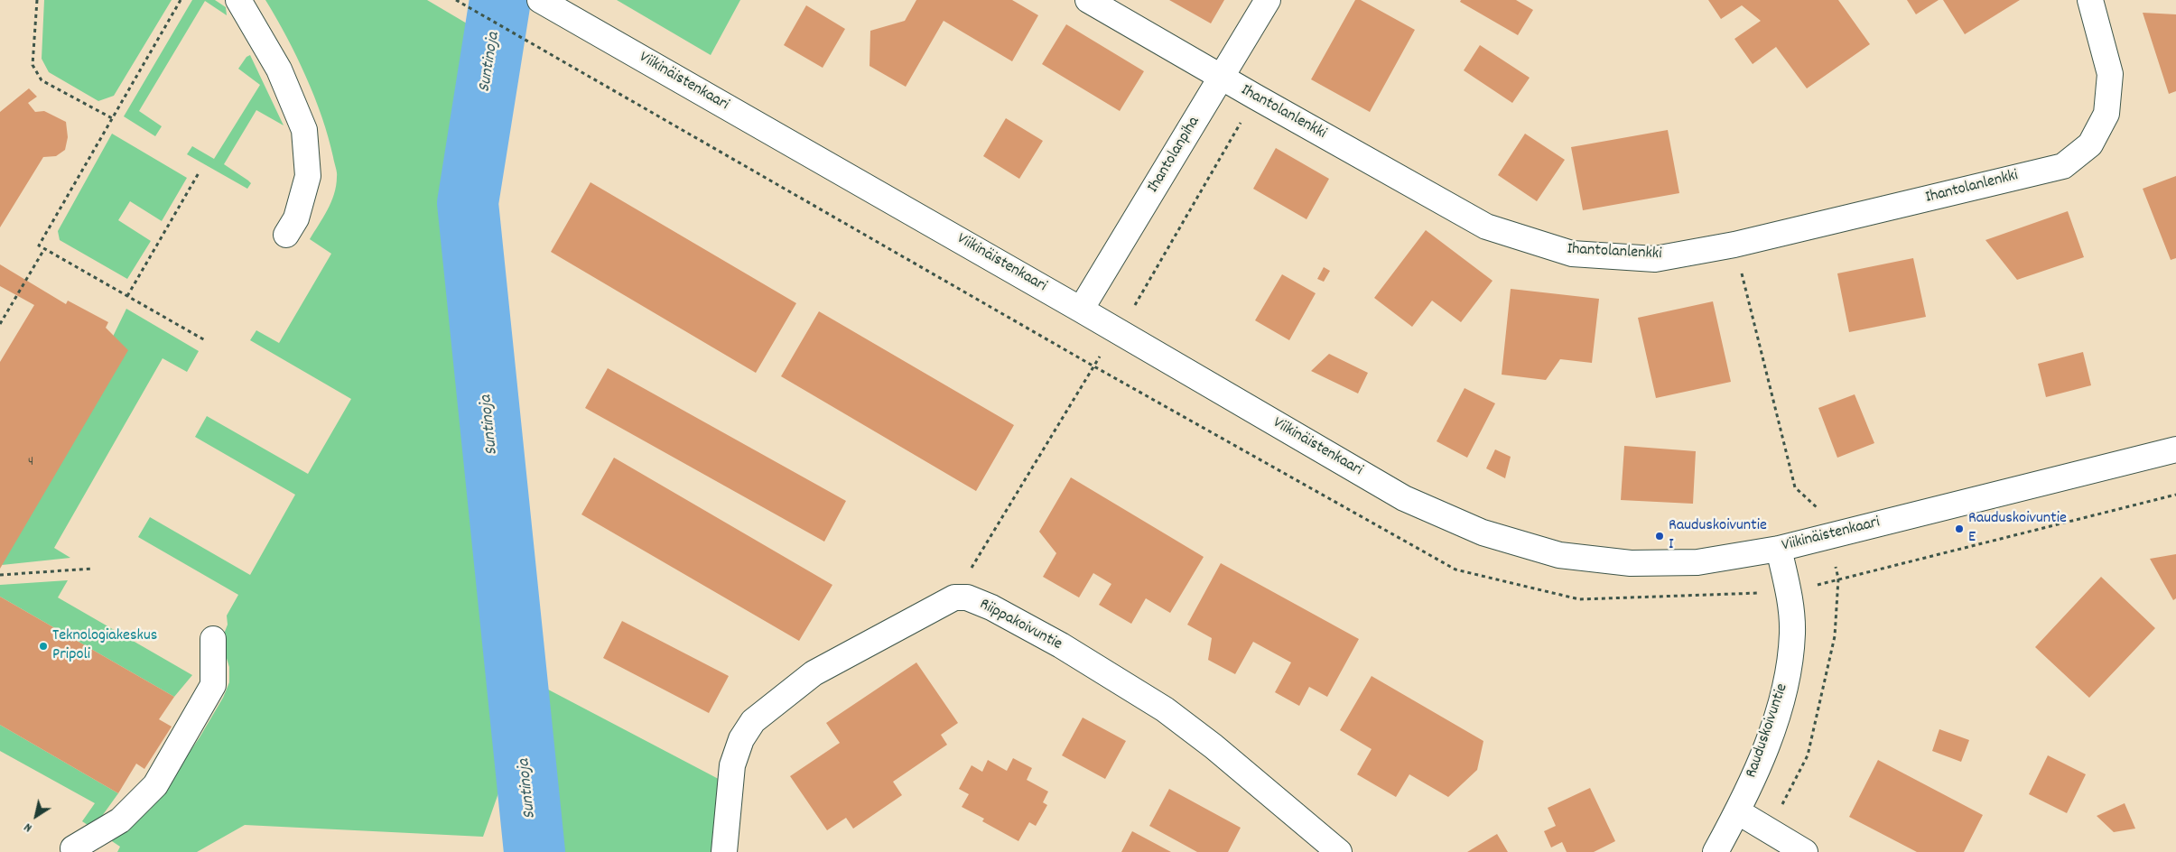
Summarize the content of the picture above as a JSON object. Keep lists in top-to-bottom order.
{
  "streets": {
    "street": [
      "Viikinäistenkaari",
      "Ihantolanlenkki",
      "Ihantolanpiha",
      "Riippakoivuntie",
      "Rauduskoivuntie"
    ]
  },
  "crossings": [
    ["Viikinäistenkaari", "Ihantolanpiha"],
    ["Viikinäistenkaari", "Rauduskoivuntie"],
    ["Ihantolanlenkki", "Ihantolanpiha"]
  ],
  "water": ["Suntinoja"],
  "places": ["Rauduskoivuntie E", "Rauduskoivuntie I", "Teknologiakeskus Pripoli"],
  "house_numbers": ["4"],
  "north": "bottom left"
}
